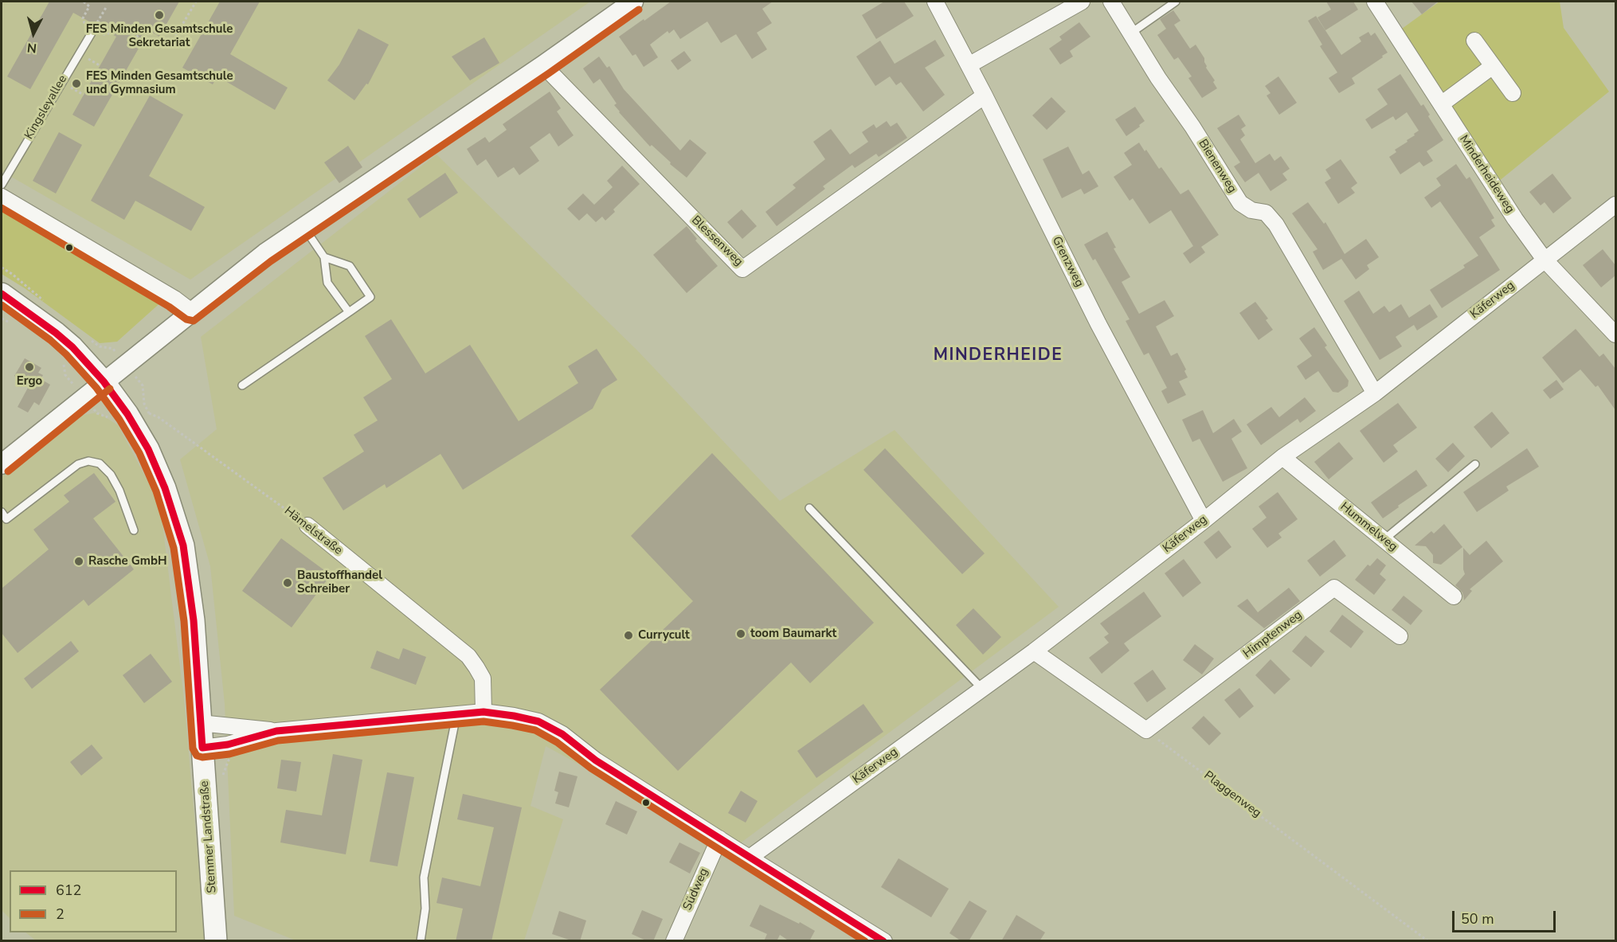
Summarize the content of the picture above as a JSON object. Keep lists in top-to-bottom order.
{
  "streets": {
    "main road": ["Stemmer Landstraße"],
    "street": [
      "Bienenweg",
      "Minderheideweg",
      "Blessenweg",
      "Grenzweg",
      "Käferweg",
      "Hummelweg",
      "Hämelstraße",
      "Himptenweg",
      "Südweg"
    ],
    "lane": ["Kingsleyallee"],
    "path": ["Plaggenweg"]
  },
  "crossings": [
    ["Bienenweg", "Käferweg"],
    ["Minderheideweg", "Käferweg"],
    ["Blessenweg", "Grenzweg"],
    ["Grenzweg", "Käferweg"],
    ["Käferweg", "Hummelweg"],
    ["Himptenweg", "Plaggenweg"]
  ],
  "districts": ["MINDERHEIDE"],
  "places": [
    "FES Minden Gesamtschule Sekretariat",
    "FES Minden Gesamtschule und Gymnasium",
    "Ergo",
    "Rasche GmbH",
    "Baustoffhandel Schreiber",
    "toom Baumarkt",
    "Currycult"
  ],
  "lines": ["transit line 2", "transit line 612"],
  "legend": ["612", "2"],
  "scale_bar": "50 m",
  "north": "bottom"
}
